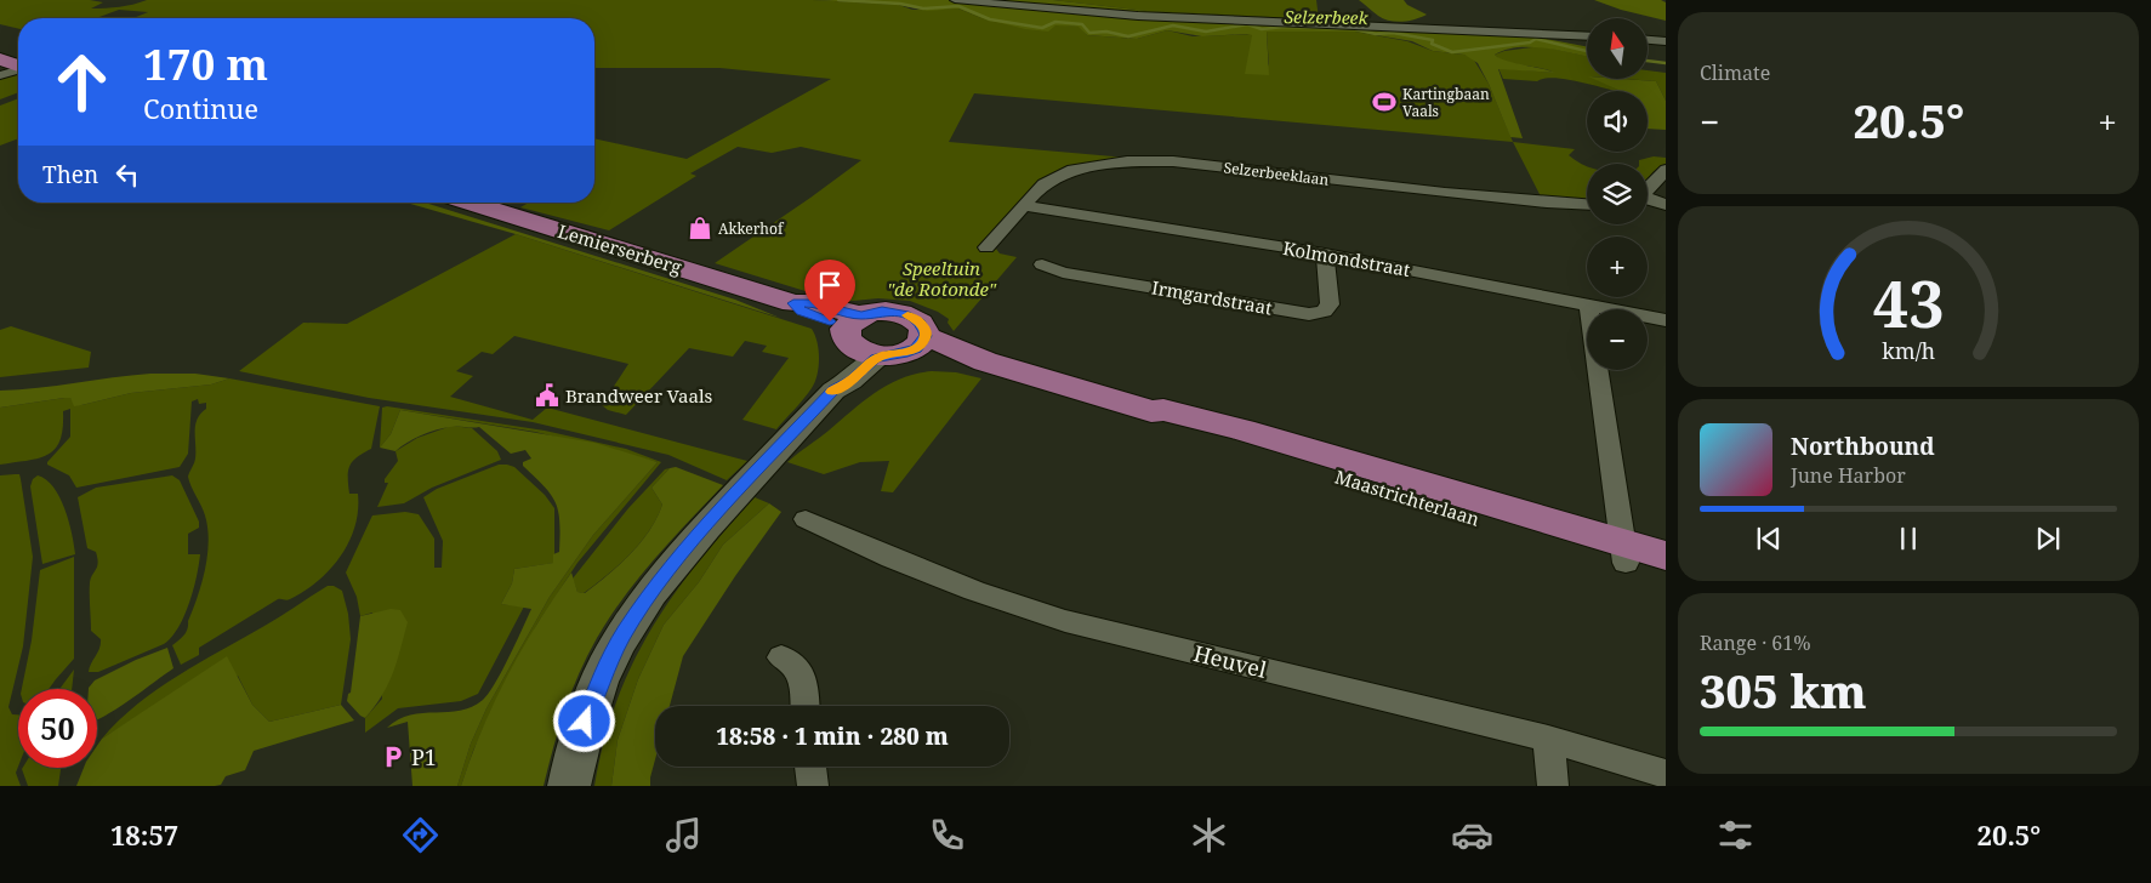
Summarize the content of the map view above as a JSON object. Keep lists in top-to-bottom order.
{
  "streets": {
    "main road": ["Lemierserberg", "Maastrichterlaan"],
    "street": [
      "Selzerbeeklaan",
      "Kolmondstraat",
      "Irmgardstraat",
      "Heuvel"
    ]
  },
  "crossings": [
    ["Selzerbeeklaan", "Kolmondstraat"],
    ["Lemierserberg", "Maastrichterlaan"],
    ["Kolmondstraat", "Irmgardstraat"]
  ],
  "water": ["Selzerbeek"],
  "parks": ["Speeltuin \"de Rotonde\""],
  "places": {
    "sports": ["Kartingbaan Vaals"],
    "shop": ["Akkerhof"],
    "public building": ["Brandweer Vaals"],
    "parking": ["P1"]
  },
  "north": "top",
  "page": {
    "tile": [
      "Climate",
      ["Range · 61%", "305 km"]
    ],
    "map_buttons": ["+", "−"],
    "turn": ["170 m", "Continue"],
    "heat": ["−", "20.5°", "+"],
    "then": "Then",
    "song": ["Northbound", "June Harbor"],
    "limit": "50",
    "trip": "18:58 · 1 min · 280 m",
    "tabs": ["18:57", "20.5°"],
    "gauge": ["43", "km/h"]
  }
}
